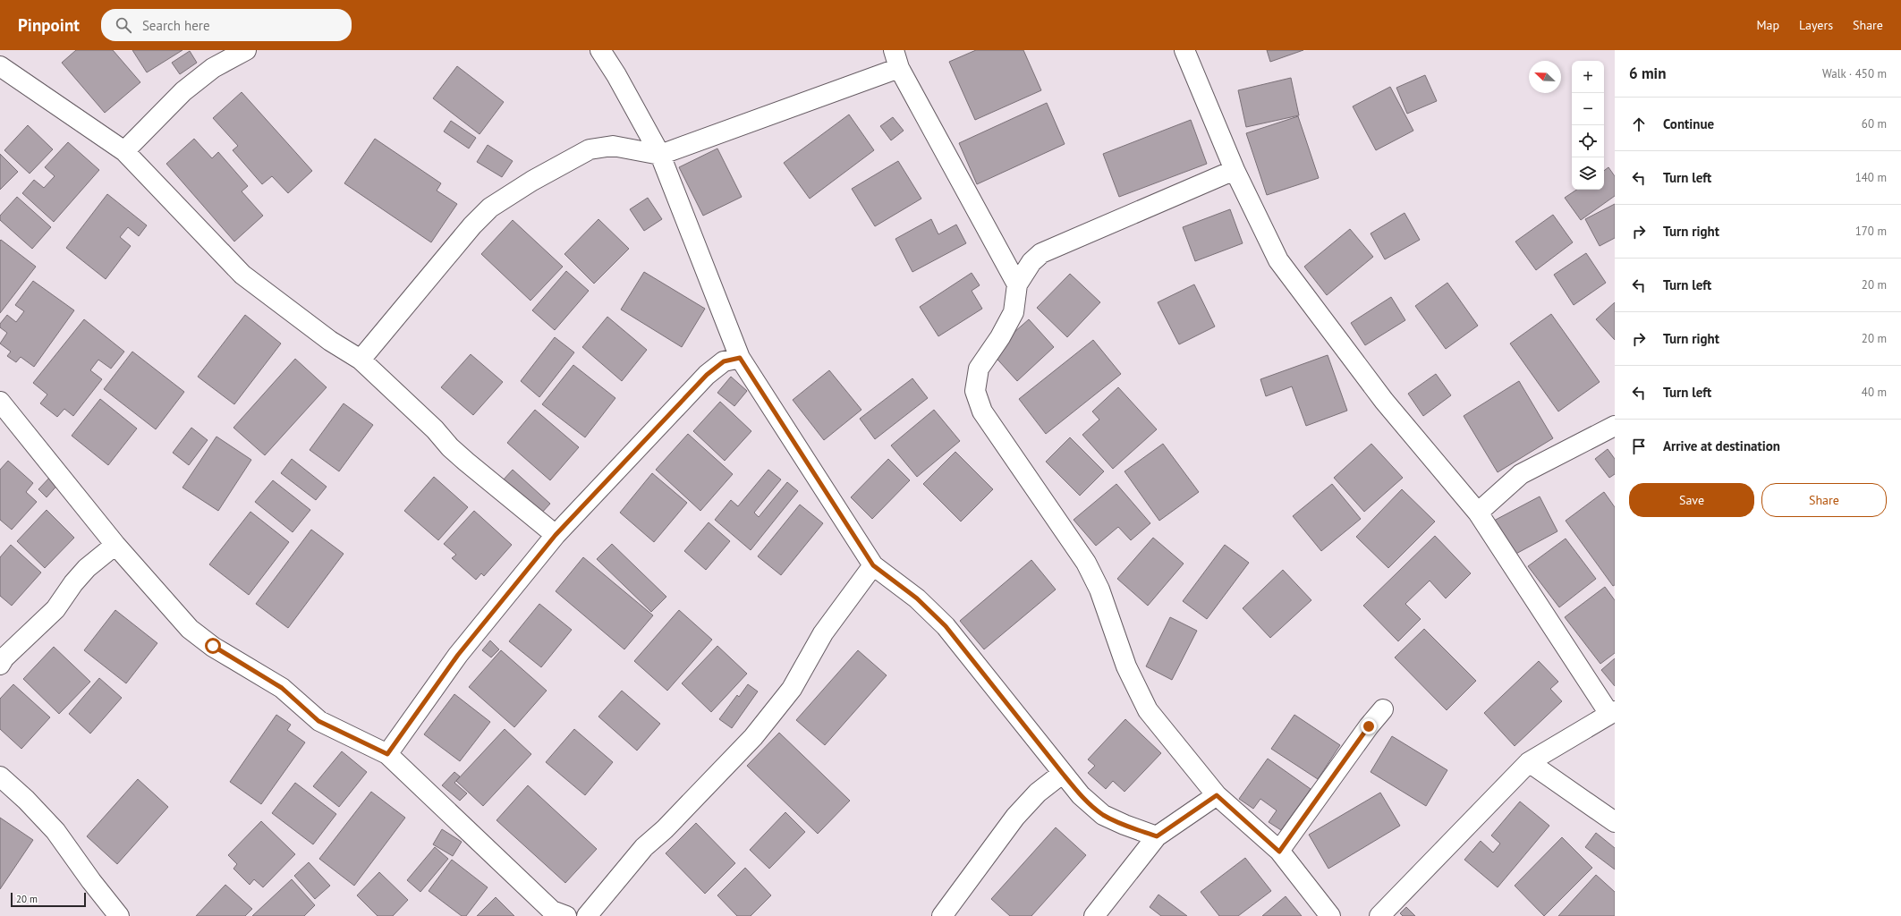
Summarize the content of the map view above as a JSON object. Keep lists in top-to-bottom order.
{
  "scale_bar": "20 m",
  "north": "top left",
  "page": {
    "header": "Pinpoint",
    "search": "Search here",
    "nav": ["Map", "Layers", "Share"],
    "heading": ["6 min", "Walk · 450 m"],
    "map_buttons": ["+", "−"],
    "list": [
      ["Continue", "60 m"],
      ["Turn left", "140 m"],
      ["Turn right", "170 m"],
      ["Turn left", "20 m"],
      ["Turn right", "20 m"],
      ["Turn left", "40 m"],
      "Arrive at destination"
    ],
    "buttons": ["Save", "Share"],
    "scale": "20 m"
  }
}
